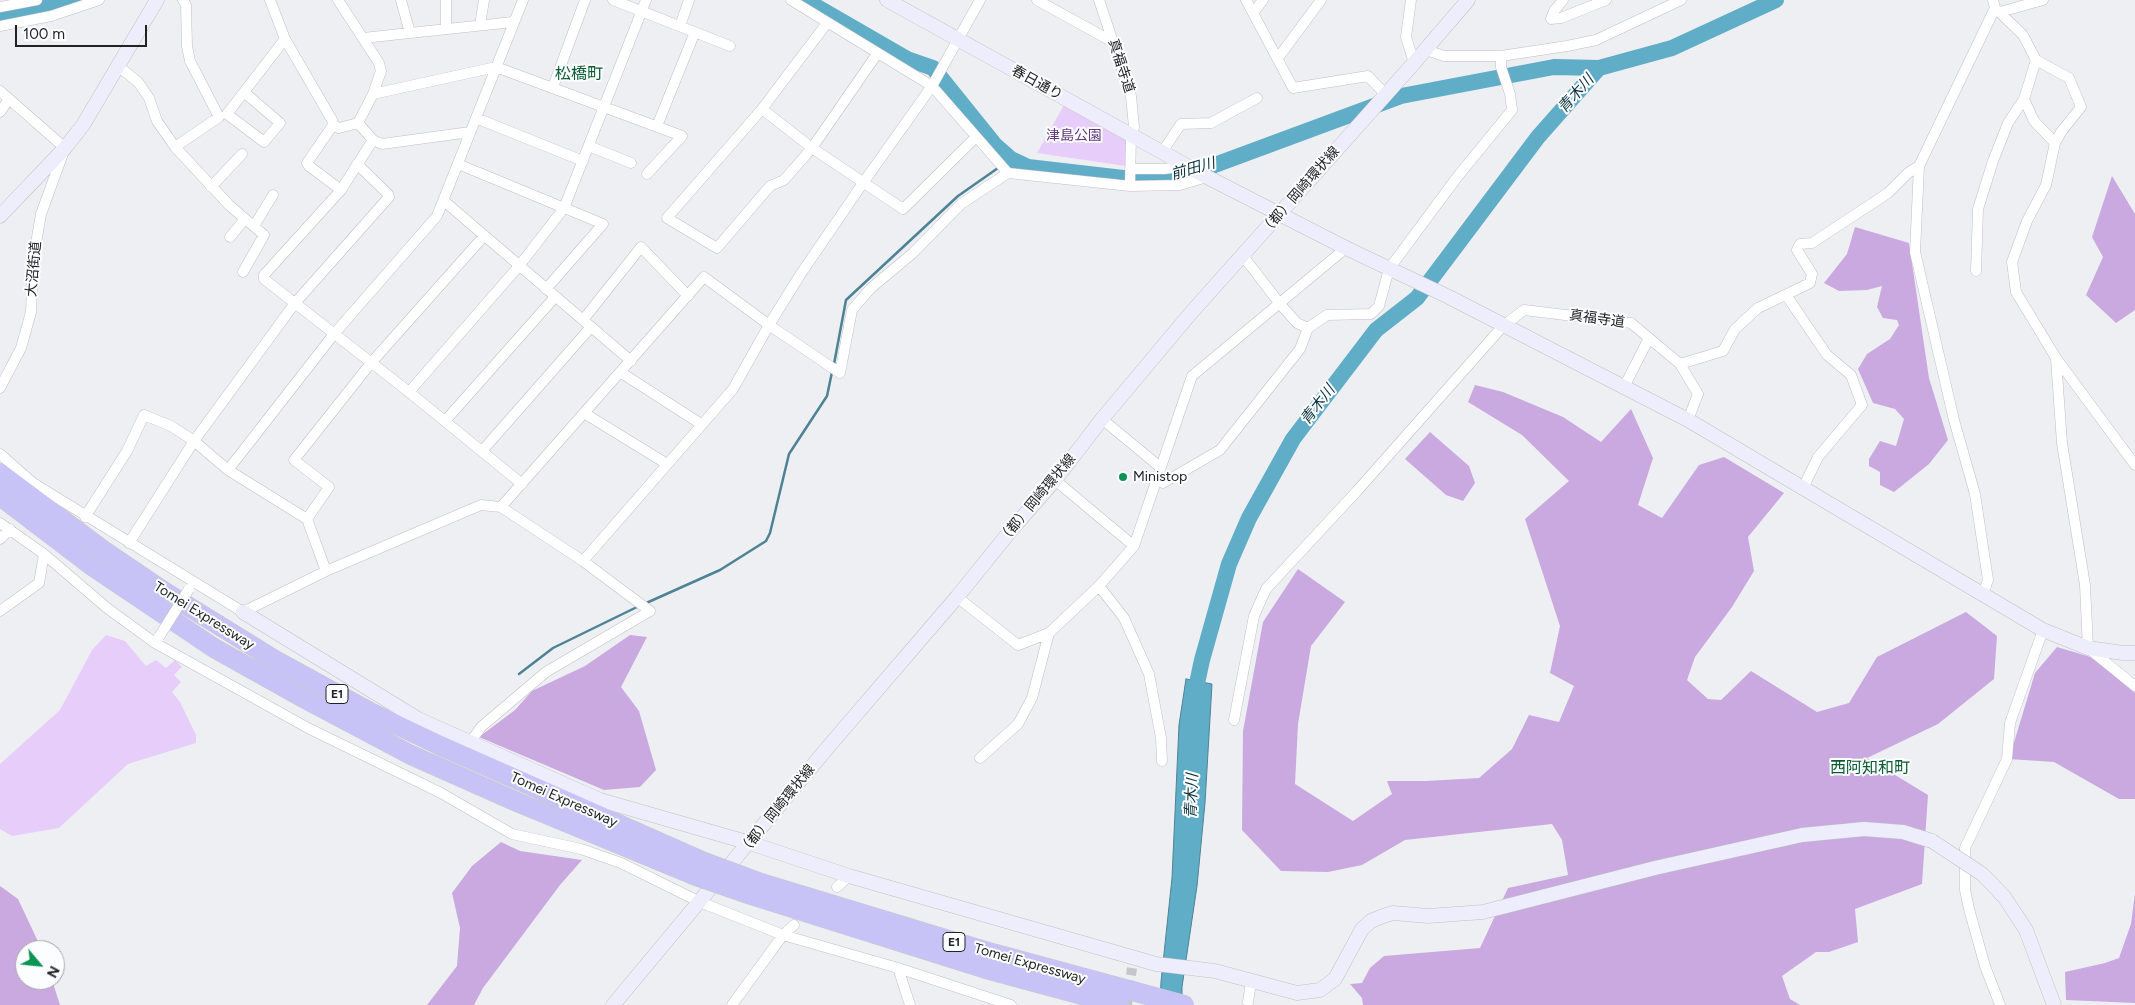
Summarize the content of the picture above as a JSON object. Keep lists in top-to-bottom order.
{
  "streets": {
    "highway": ["Tomei Expressway", "E1"],
    "street": [
      "真福寺道",
      "春日通り",
      "（都）岡崎環状線",
      "大沼街道"
    ]
  },
  "crossings": [
    ["真福寺道", "春日通り"]
  ],
  "districts": ["松橋町", "西阿知和町"],
  "water": ["青木川", "前田川"],
  "parks": ["津島公園"],
  "places": ["Ministop"],
  "scale_bar": "100 m",
  "north": "bottom right"
}
